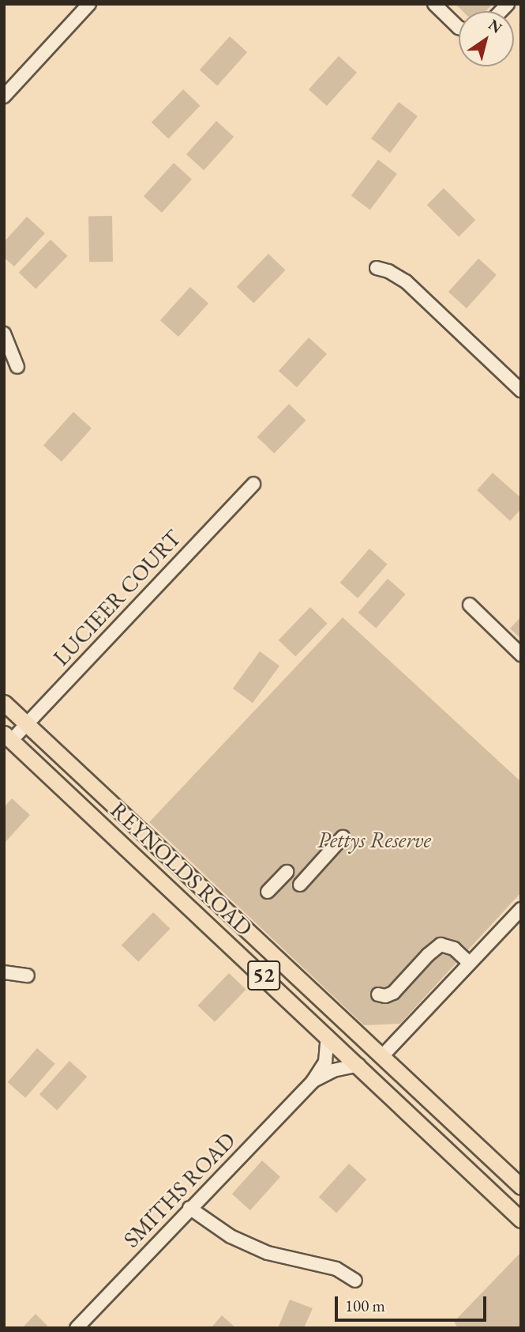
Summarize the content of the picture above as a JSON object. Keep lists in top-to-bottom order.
{
  "streets": {
    "main road": ["REYNOLDS ROAD", "52"],
    "street": ["LUCIEER COURT", "SMITHS ROAD"]
  },
  "crossings": [
    ["LUCIEER COURT", "REYNOLDS ROAD"],
    ["REYNOLDS ROAD", "SMITHS ROAD"]
  ],
  "parks": ["Pettys Reserve"],
  "scale_bar": "100 m",
  "north": "top right"
}
